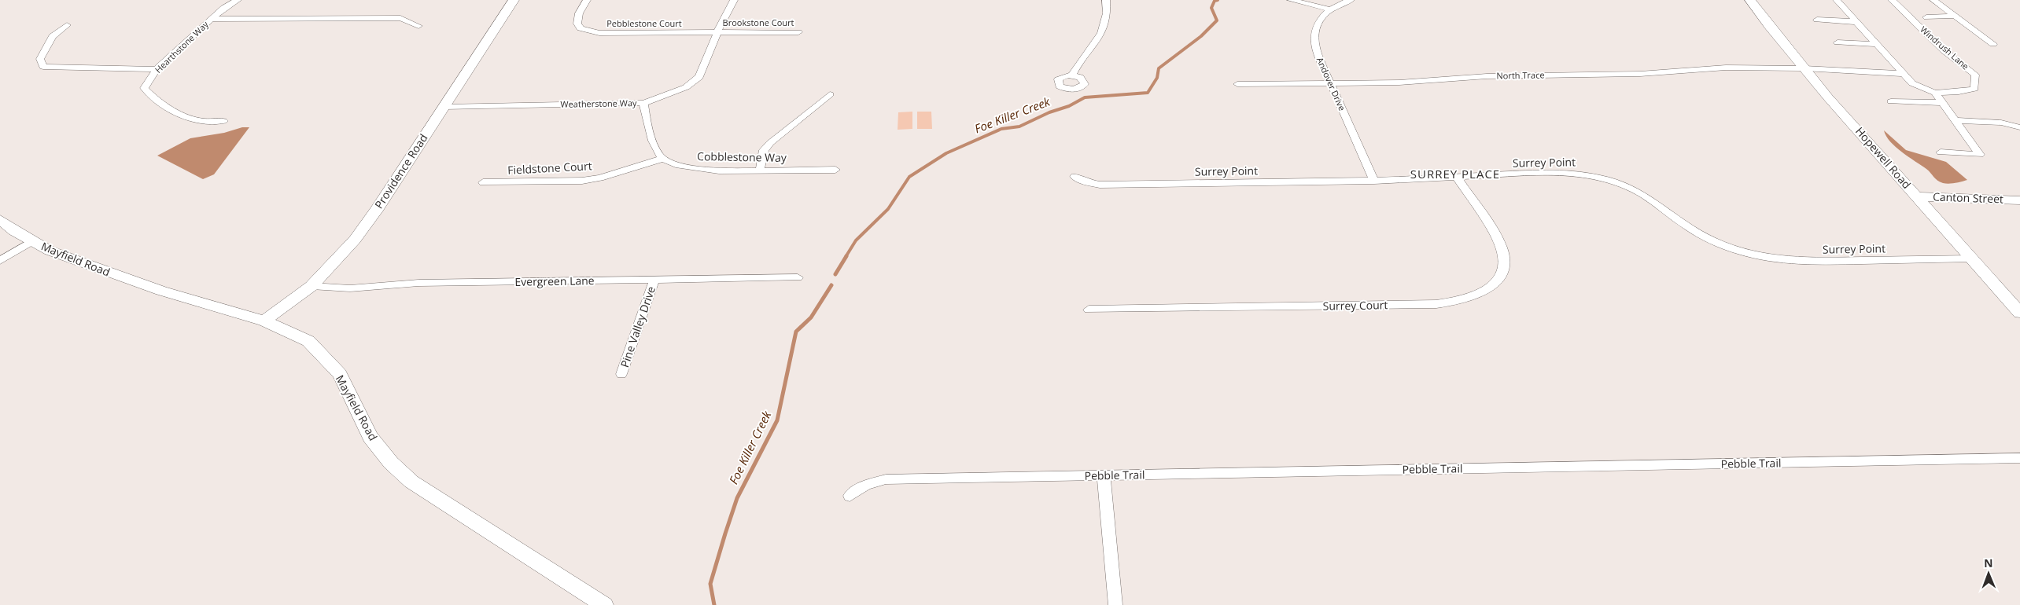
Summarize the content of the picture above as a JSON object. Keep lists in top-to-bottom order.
{
  "streets": {
    "street": [
      "Brookstone Court",
      "Pebblestone Court",
      "Hearthstone Way",
      "Windrush Lane",
      "North Trace",
      "Andover Drive",
      "Weatherstone Way",
      "Cobblestone Way",
      "Hopewell Road",
      "Surrey Point",
      "Fieldstone Court",
      "Providence Road",
      "Canton Street",
      "Mayfield Road",
      "Evergreen Lane",
      "Surrey Court",
      "Pine Valley Drive",
      "Pebble Trail"
    ]
  },
  "crossings": [
    ["Brookstone Court", "Pebblestone Court"],
    ["Brookstone Court", "Weatherstone Way"],
    ["Pebblestone Court", "Weatherstone Way"],
    ["North Trace", "Andover Drive"],
    ["North Trace", "Hopewell Road"],
    ["Andover Drive", "Surrey Point"],
    ["Weatherstone Way", "Providence Road"],
    ["Cobblestone Way", "Fieldstone Court"],
    ["Hopewell Road", "Surrey Point"],
    ["Hopewell Road", "Canton Street"],
    ["Surrey Point", "Surrey Court"],
    ["Providence Road", "Mayfield Road"],
    ["Providence Road", "Evergreen Lane"],
    ["Evergreen Lane", "Pine Valley Drive"]
  ],
  "districts": ["SURREY PLACE"],
  "water": ["Foe Killer Creek"],
  "north": "top"
}
